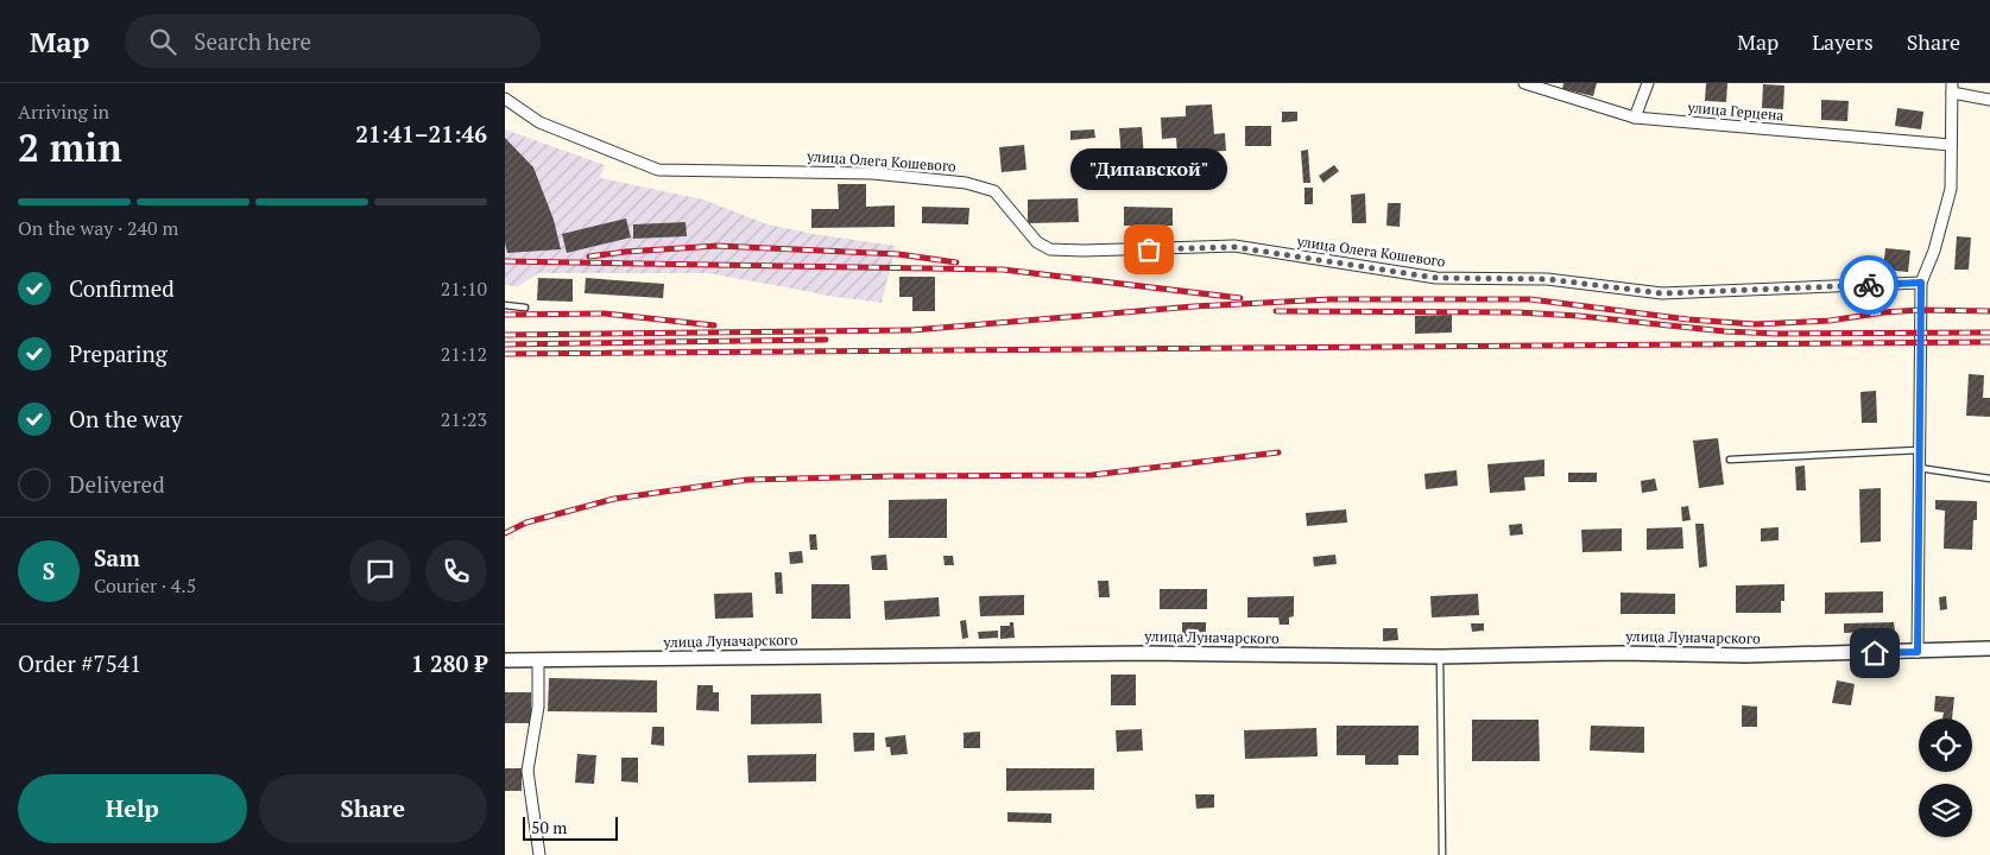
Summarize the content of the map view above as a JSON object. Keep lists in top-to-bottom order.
{
  "streets": {
    "street": ["улица Герцена", "улица Олега Кошевого", "улица Луначарского"]
  },
  "places": ["\"Дипавской\""],
  "scale_bar": "50 m",
  "page": {
    "header": "Map",
    "search": "Search here",
    "nav": ["Map", "Layers", "Share"],
    "heading": ["2 min", "Arriving in", "21:41–21:46"],
    "panel": [
      "Sam",
      "Courier · 4.5",
      "Order #7541",
      "1 280 ₽"
    ],
    "bubble": "\"Дипавской\"",
    "bar": "On the way · 240 m",
    "list": [
      ["Confirmed", "21:10"],
      ["Preparing", "21:12"],
      ["On the way", "21:23"],
      "Delivered"
    ],
    "round": "S",
    "buttons": ["Help", "Share"],
    "scale": "50 m"
  }
}
